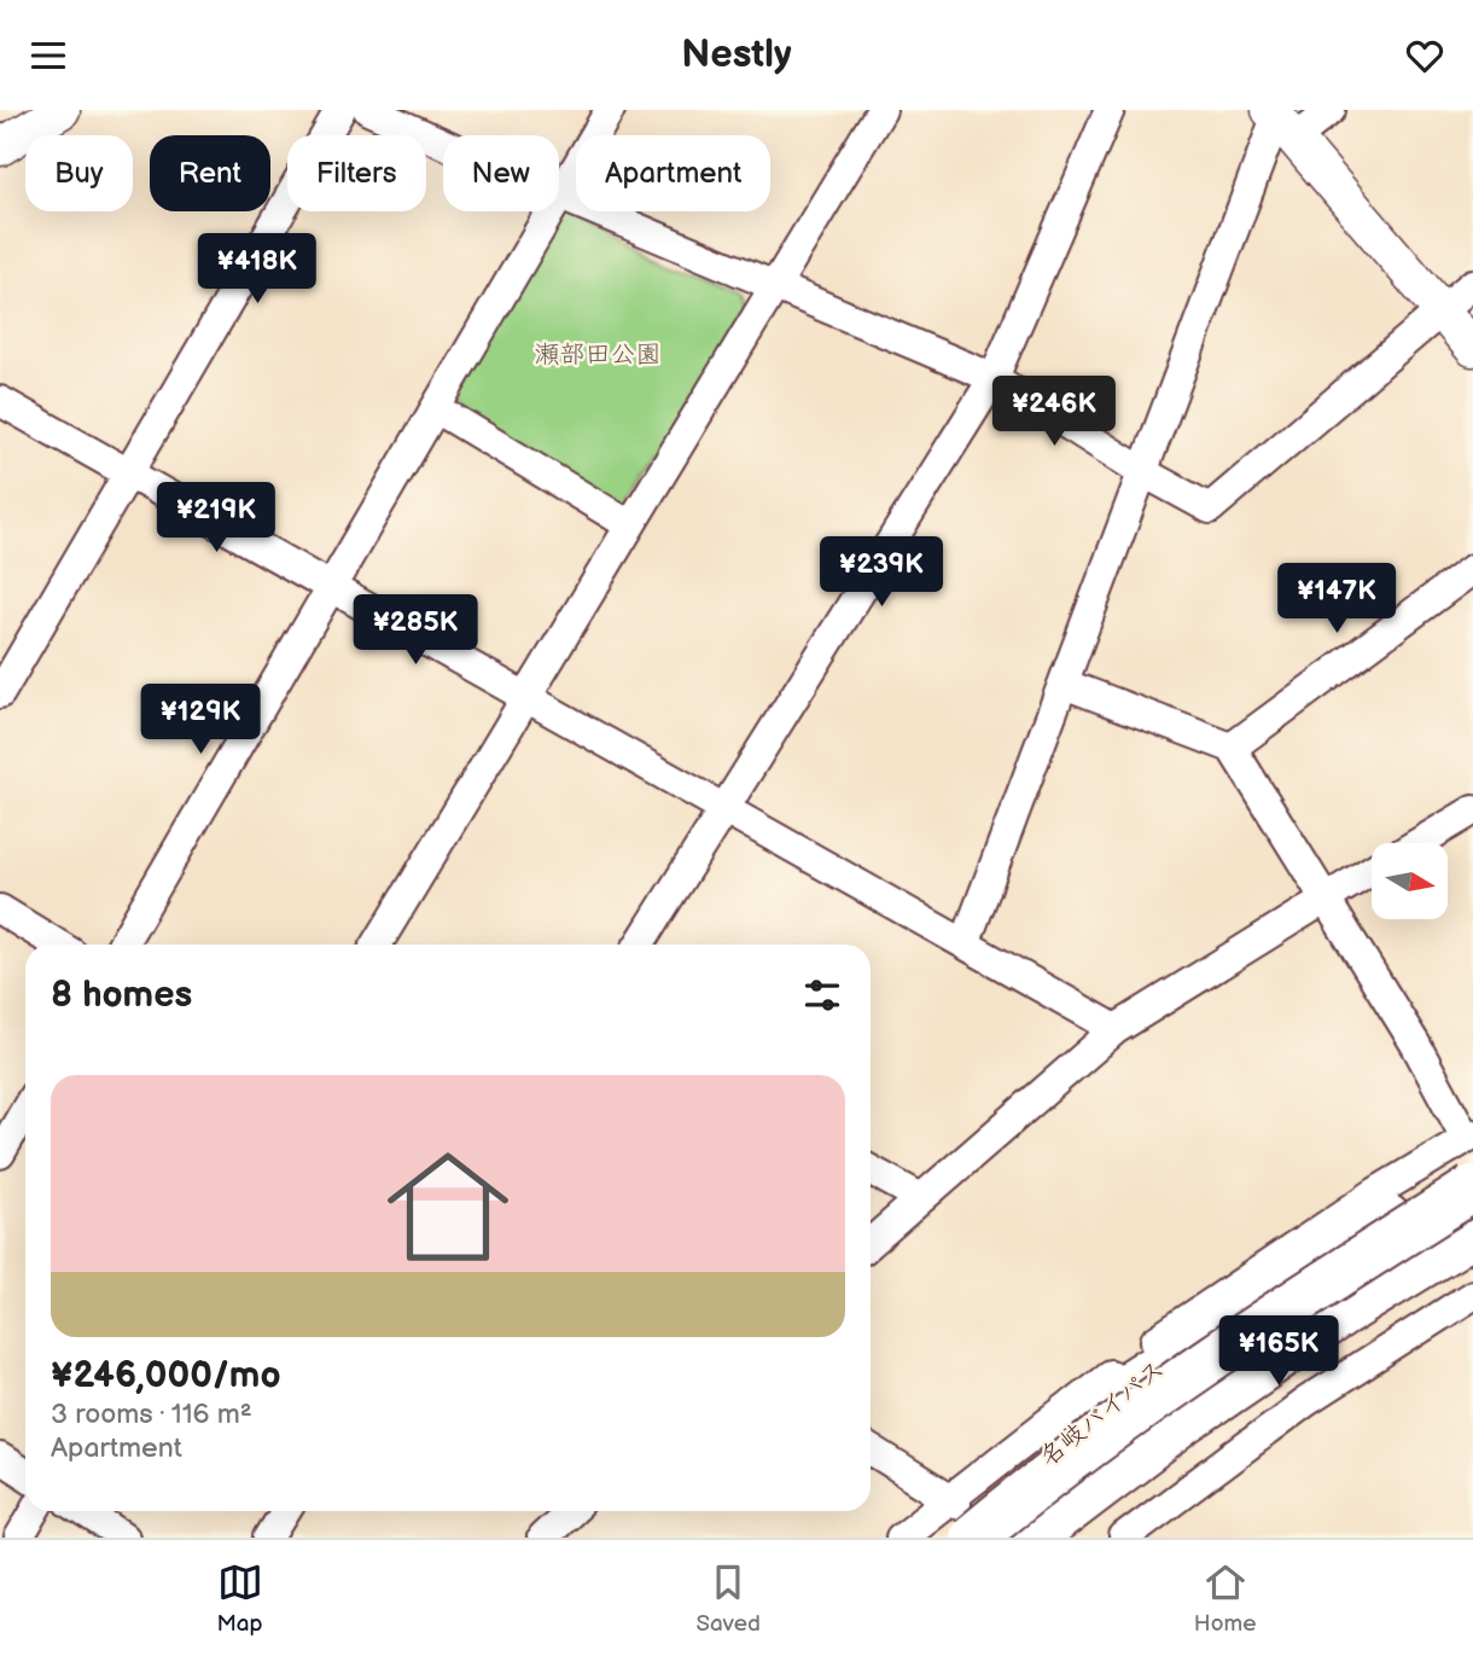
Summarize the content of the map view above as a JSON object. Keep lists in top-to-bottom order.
{
  "streets": {
    "highway": ["名岐バイパス"]
  },
  "parks": ["瀬部田公園"],
  "north": "right",
  "page": {
    "header": "Nestly",
    "chip": [
      "Buy",
      "Rent",
      "Filters",
      "New",
      "Apartment"
    ],
    "price": [
      "¥418K",
      "¥246K",
      "¥219K",
      "¥239K",
      "¥147K",
      "¥285K",
      "¥129K",
      "¥165K"
    ],
    "heading": "8 homes",
    "list": [
      {
        "name": "¥246,000/mo",
        "note": "3 rooms · 116 m² · Apartment"
      }
    ],
    "tabs": ["Map", "Saved", "Home"]
  }
}
